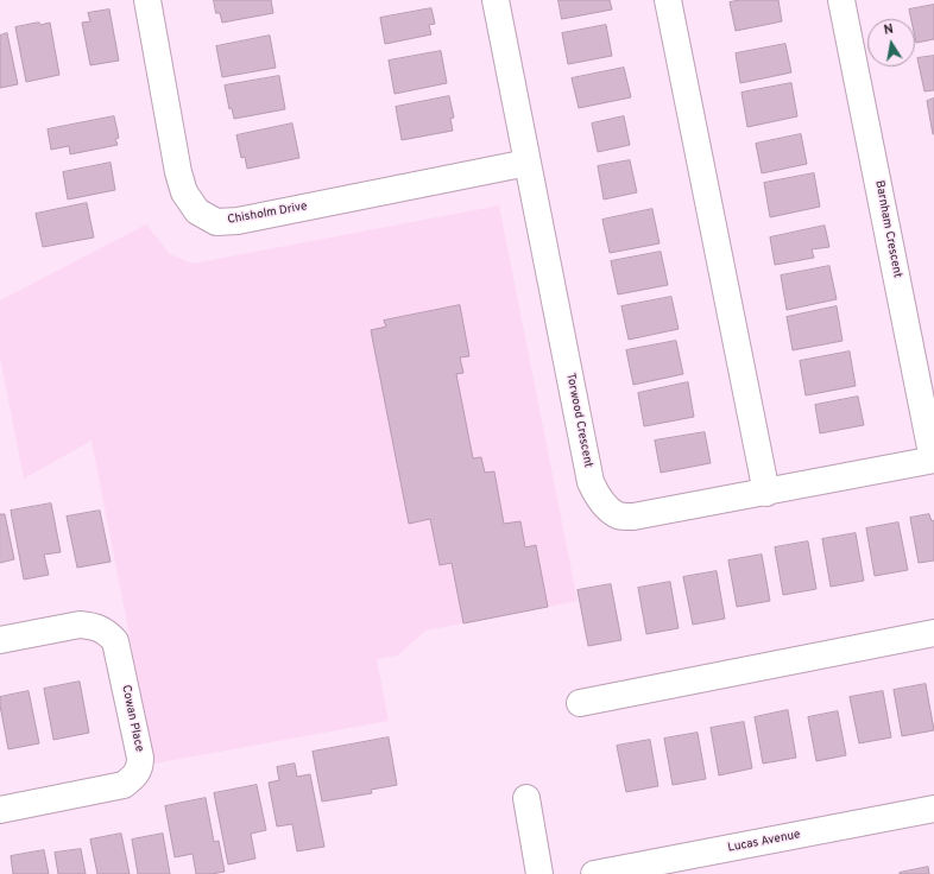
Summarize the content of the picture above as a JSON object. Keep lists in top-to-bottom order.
{
  "streets": {
    "street": [
      "Chisholm Drive",
      "Barnham Crescent",
      "Torwood Crescent",
      "Cowan Place",
      "Lucas Avenue"
    ]
  },
  "crossings": [
    ["Chisholm Drive", "Torwood Crescent"],
    ["Barnham Crescent", "Torwood Crescent"]
  ],
  "north": "top"
}
